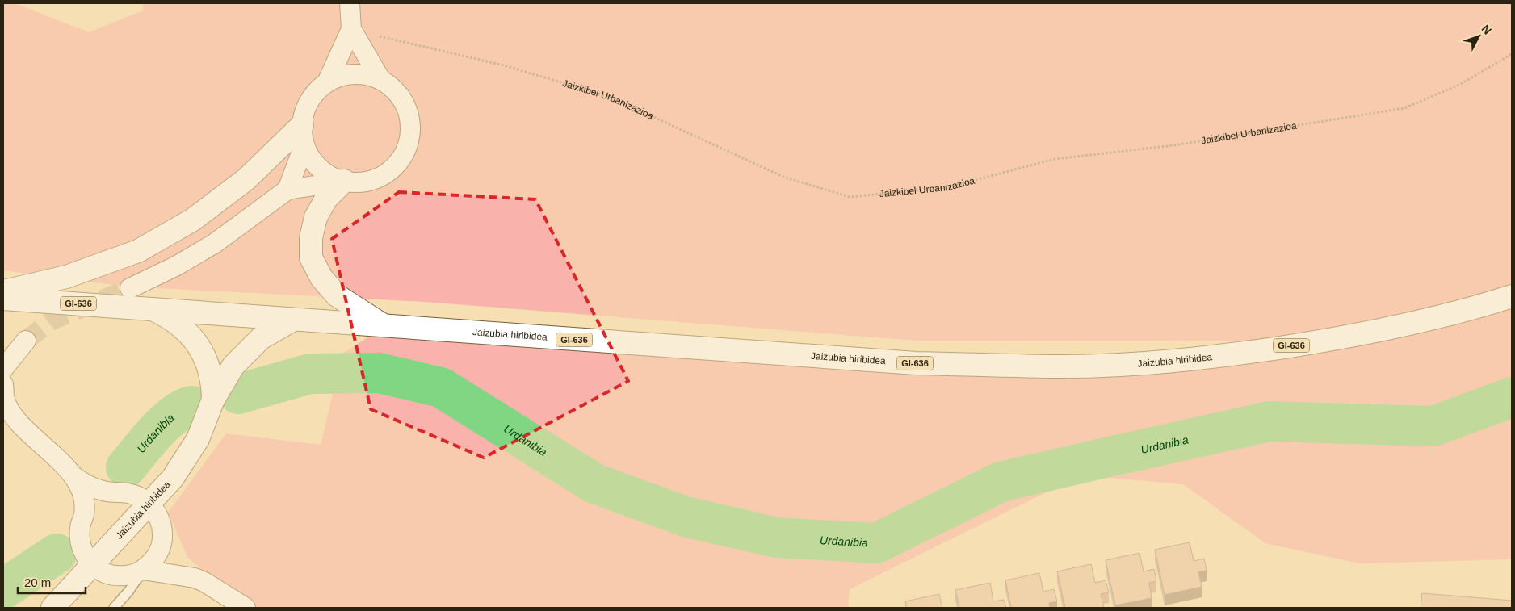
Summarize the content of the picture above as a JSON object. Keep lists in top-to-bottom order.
{
  "streets": {
    "main road": ["GI-636", "Jaizubia hiribidea"],
    "path": ["Jaizkibel Urbanizazioa"]
  },
  "crossings": [
    ["GI-636", "Jaizubia hiribidea"]
  ],
  "water": ["Urdanibia"],
  "scale_bar": "20 m",
  "north": "top right"
}
